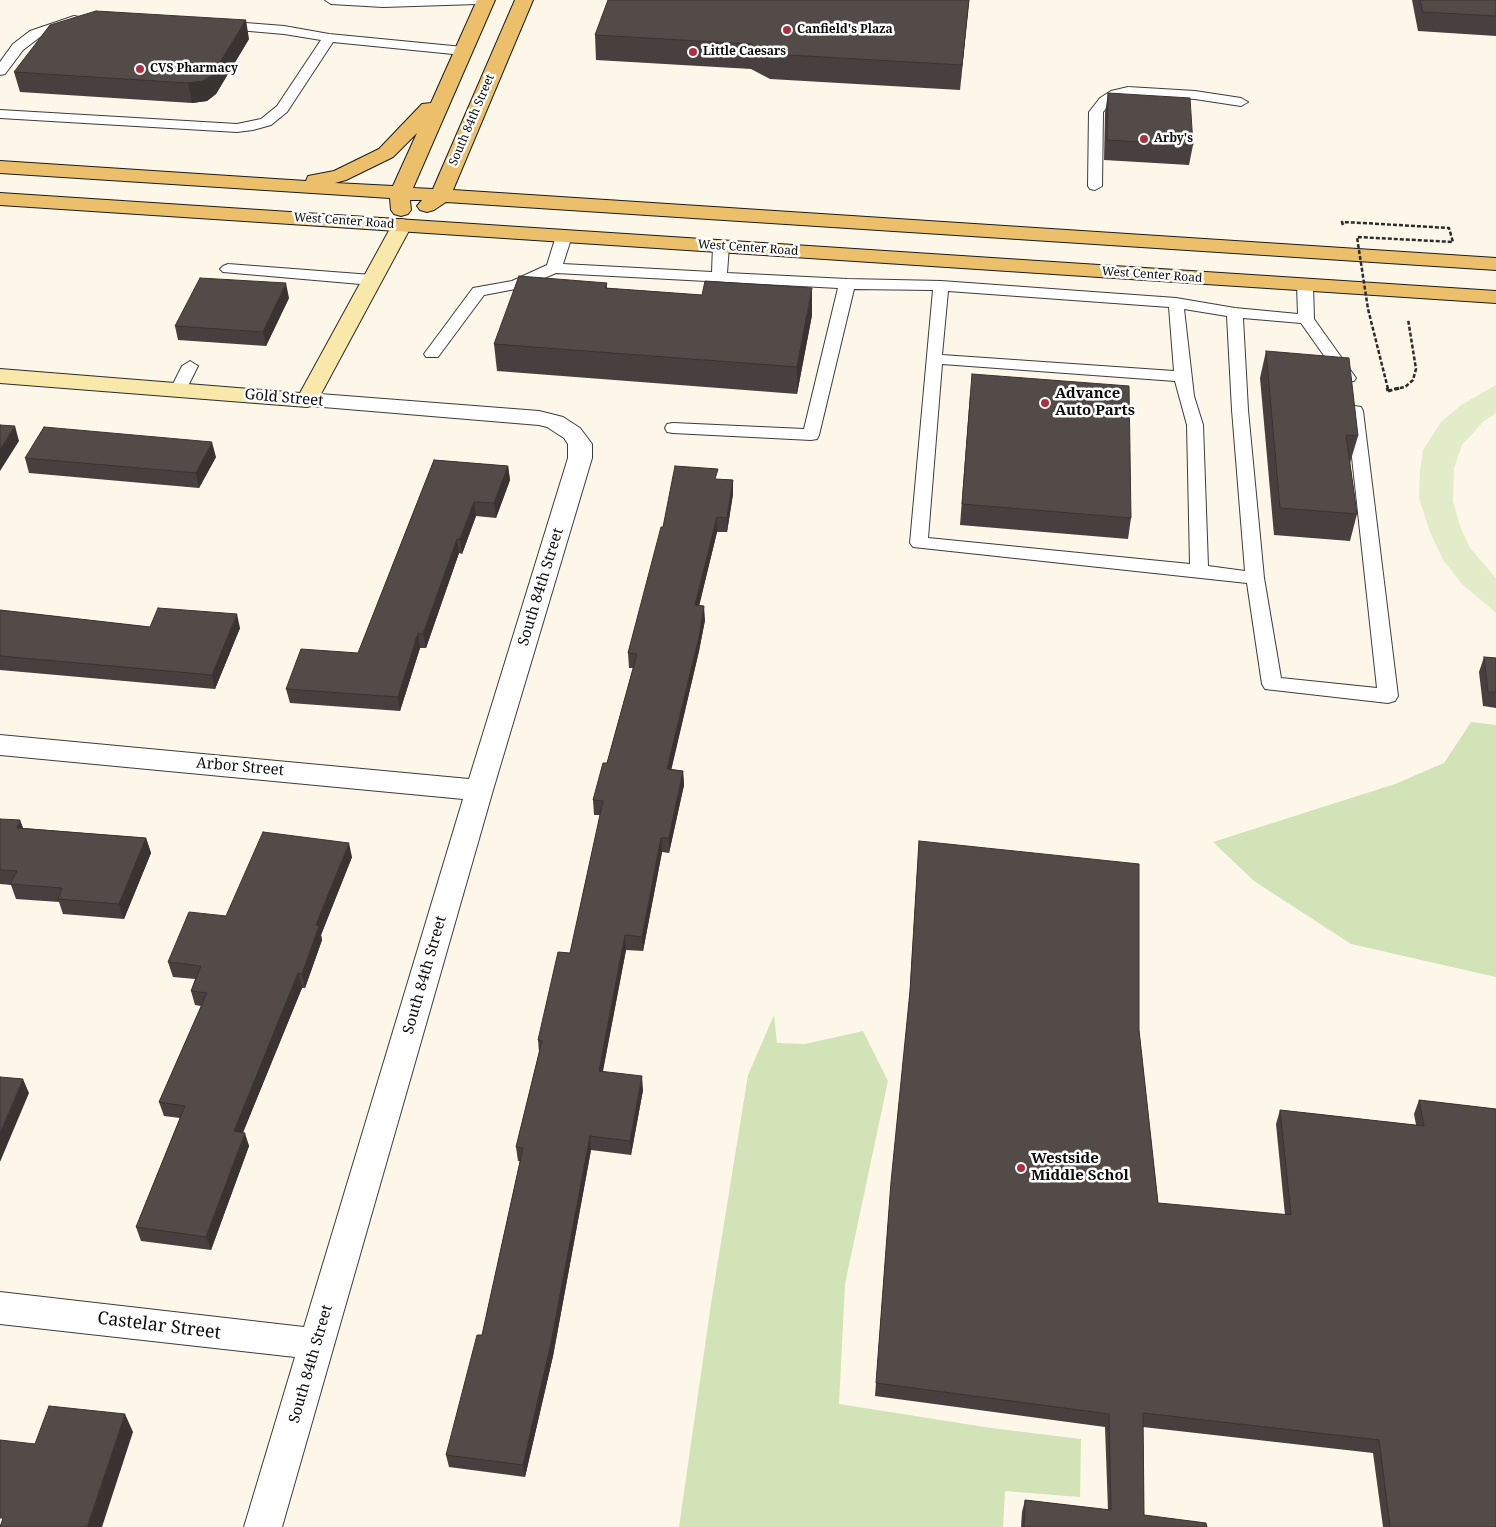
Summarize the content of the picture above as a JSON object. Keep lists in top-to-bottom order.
{
  "streets": {
    "main road": ["South 84th Street", "West Center Road", "Gold Street"],
    "street": ["Arbor Street", "Castelar Street"]
  },
  "crossings": [
    ["South 84th Street", "Gold Street"],
    ["South 84th Street", "Arbor Street"],
    ["South 84th Street", "Castelar Street"]
  ],
  "places": [
    "Canfield's Plaza",
    "Little Caesars",
    "CVS Pharmacy",
    "Arby's",
    "Advance Auto Parts",
    "Westside Middle Schol"
  ]
}
